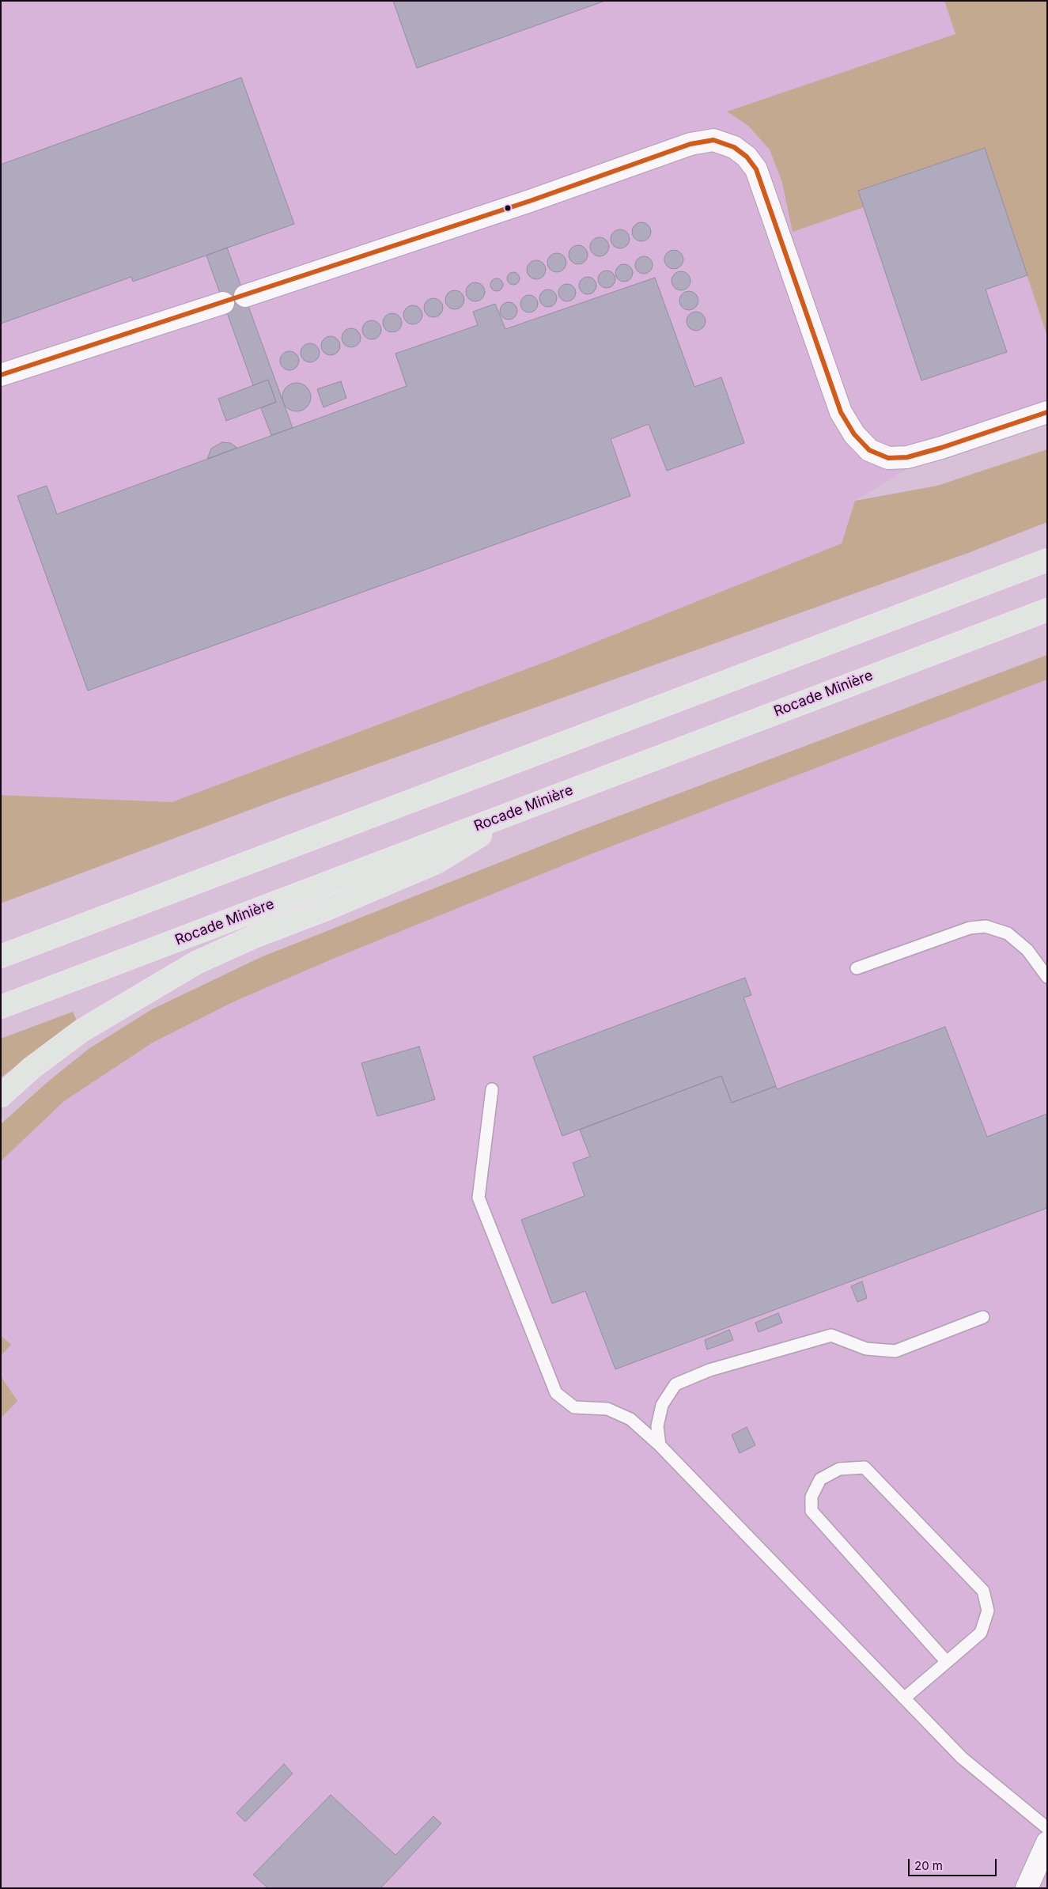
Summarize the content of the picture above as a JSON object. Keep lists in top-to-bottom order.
{
  "streets": {
    "highway": ["Rocade Minière"]
  },
  "scale_bar": "20 m"
}
